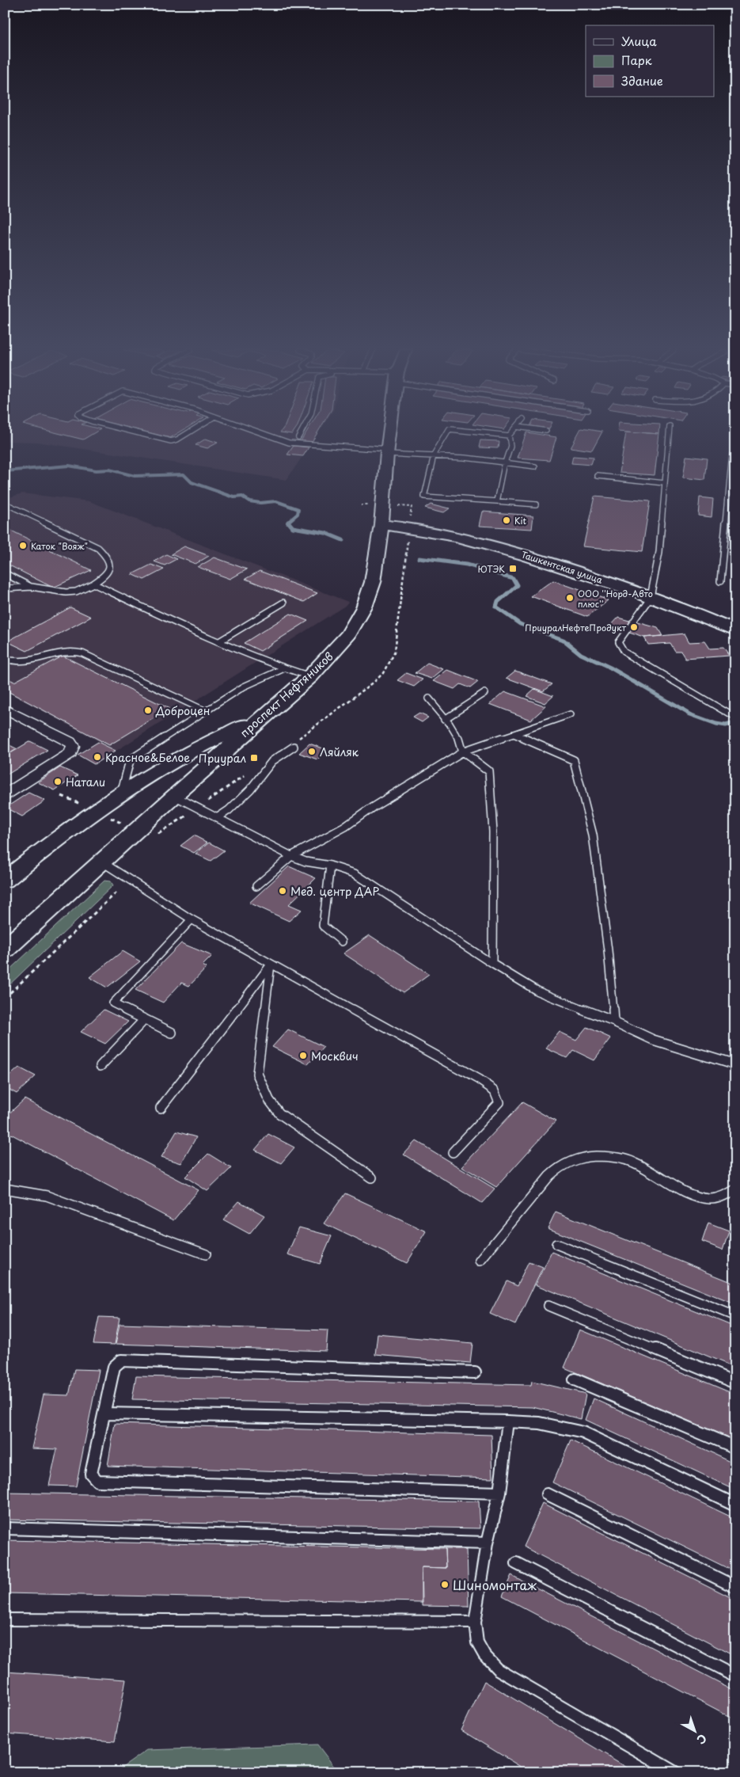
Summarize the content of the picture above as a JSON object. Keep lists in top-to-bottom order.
{
  "streets": {
    "main road": ["Ташкентская улица", "проспект Нефтяников"]
  },
  "crossings": [
    ["Ташкентская улица", "проспект Нефтяников"]
  ],
  "places": {
    "other": [
      "Kit",
      "Каток \"Вояж\"",
      "ООО ''Норд-Авто плюс''",
      "ПриуралНефтеПродукт",
      "Доброцен",
      "Ляйляк",
      "Красное&Белое",
      "Натали",
      "Мед. центр ДАР",
      "Москвич",
      "Шиномонтаж"
    ],
    "transit": ["ЮТЭК", "Приурал"]
  },
  "legend": ["Улица", "Парк", "Здание"],
  "north": "bottom right"
}
